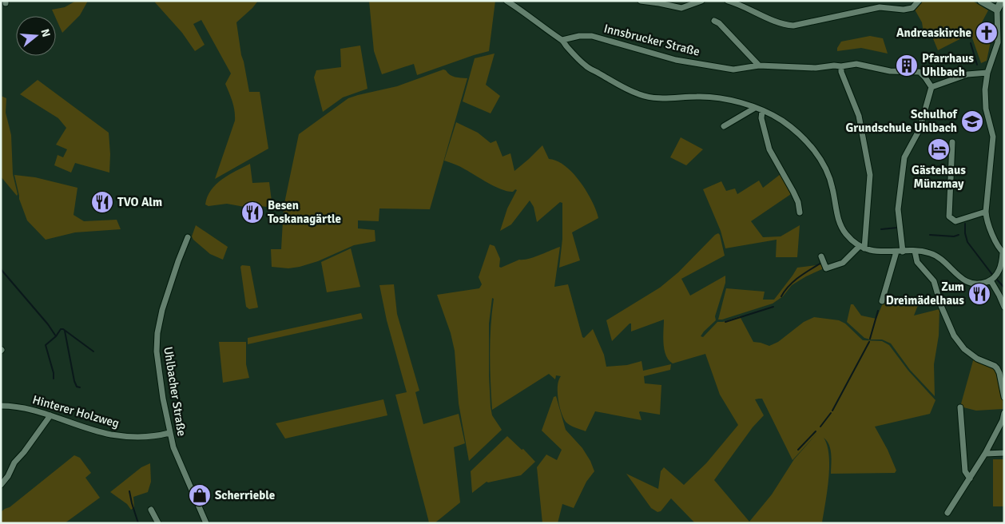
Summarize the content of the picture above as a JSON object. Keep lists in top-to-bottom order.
{
  "streets": {
    "street": ["Innsbrucker Straße", "Uhlbacher Straße", "Hinterer Holzweg"]
  },
  "crossings": [
    ["Uhlbacher Straße", "Hinterer Holzweg"]
  ],
  "places": {
    "church": ["Andreaskirche"],
    "building": ["Pfarrhaus Uhlbach"],
    "school or university": ["Schulhof Grundschule Uhlbach"],
    "hotel": ["Gästehaus Münzmay"],
    "restaurant": ["TVO Alm", "Besen Toskanagärtle", "Zum Dreimädelhaus"],
    "shop": ["Scherrieble"]
  },
  "north": "right"
}
